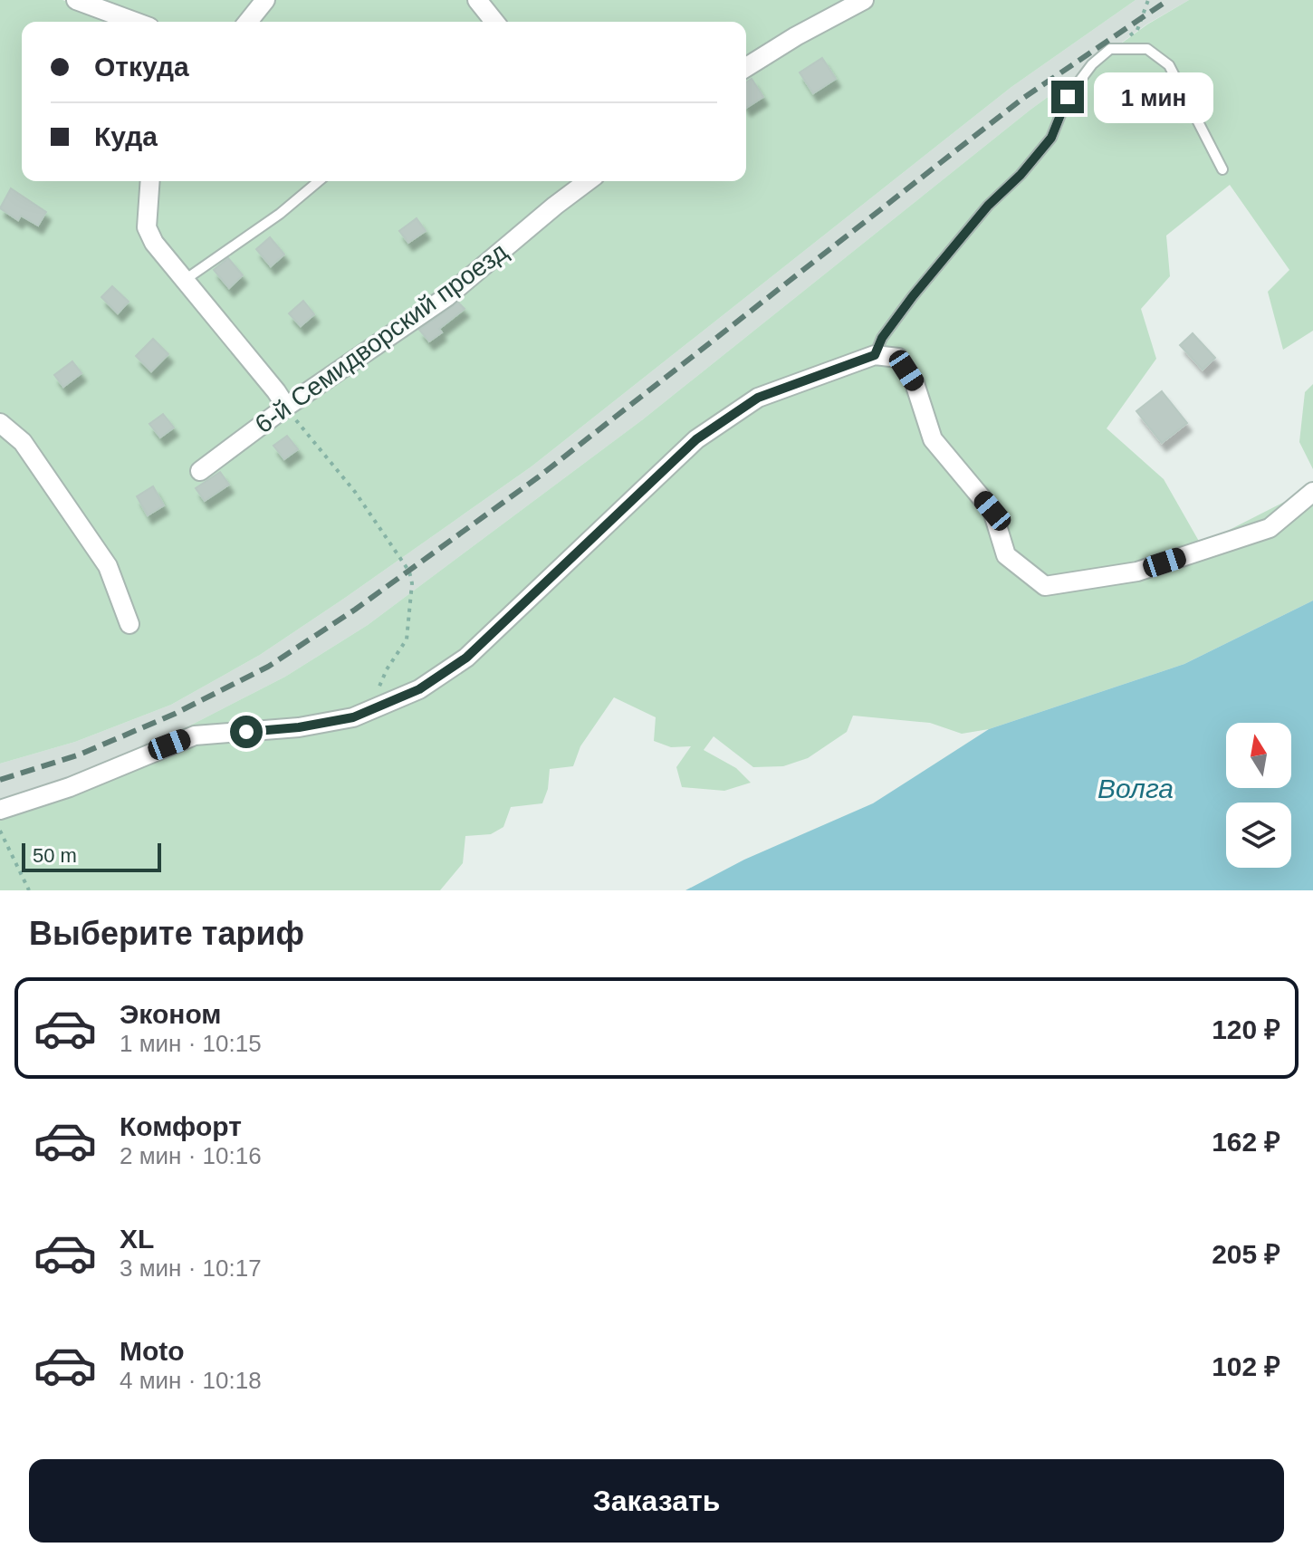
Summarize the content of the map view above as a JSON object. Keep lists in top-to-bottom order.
{
  "streets": {
    "street": ["6-й Семидворский проезд"]
  },
  "water": ["Волга"],
  "scale_bar": "50 m",
  "north": "top",
  "page": {
    "banner": ["Откуда", "Куда"],
    "bubble": "1 мин",
    "scale": "50 m",
    "heading": "Выберите тариф",
    "list": [
      {
        "name": "Эконом",
        "note": "1 мин · 10:15",
        "value": "120 ₽"
      },
      {
        "name": "Комфорт",
        "note": "2 мин · 10:16",
        "value": "162 ₽"
      },
      {
        "name": "XL",
        "note": "3 мин · 10:17",
        "value": "205 ₽"
      },
      {
        "name": "Moto",
        "note": "4 мин · 10:18",
        "value": "102 ₽"
      }
    ],
    "buttons": "Заказать"
  }
}
